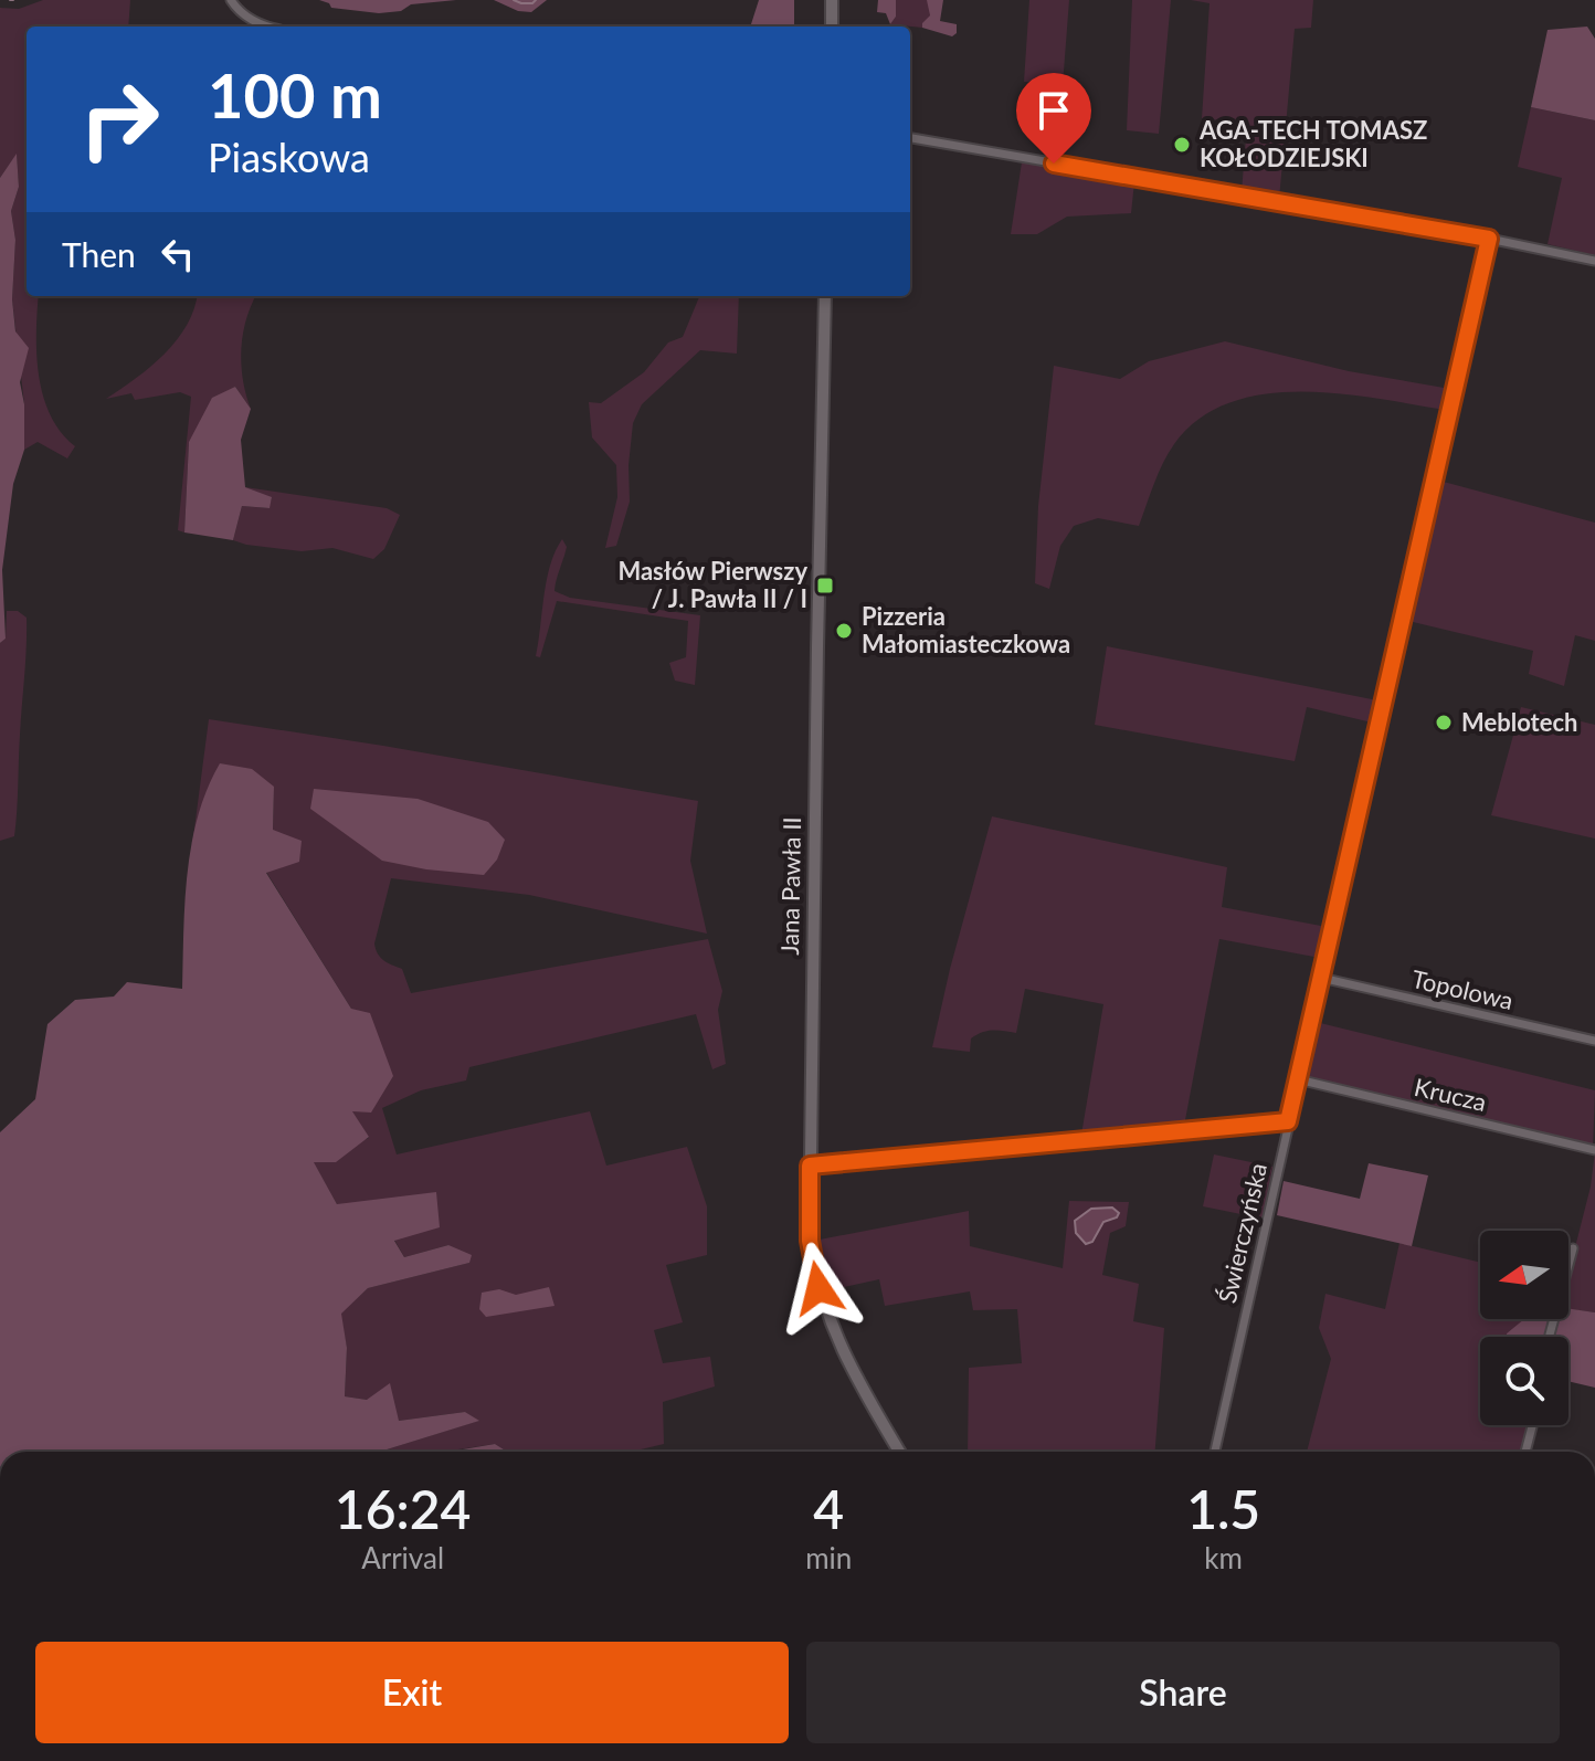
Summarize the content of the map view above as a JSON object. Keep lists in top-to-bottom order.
{
  "streets": {
    "main road": ["Jana Pawła II"],
    "street": ["Topolowa", "Krucza", "Świerczyńska"]
  },
  "crossings": [
    ["Topolowa", "Świerczyńska"],
    ["Krucza", "Świerczyńska"]
  ],
  "places": {
    "other": ["AGA-TECH TOMASZ KOŁODZIEJSKI", "Pizzeria Małomiasteczkowa", "Meblotech"],
    "transit": ["Masłów Pierwszy / J. Pawła II / I"]
  },
  "north": "left",
  "page": {
    "turn": ["100 m", "Piaskowa"],
    "then": "Then",
    "eta": [
      "16:24",
      "Arrival",
      "4",
      "min",
      "1.5",
      "km"
    ],
    "buttons": ["Exit", "Share"]
  }
}
